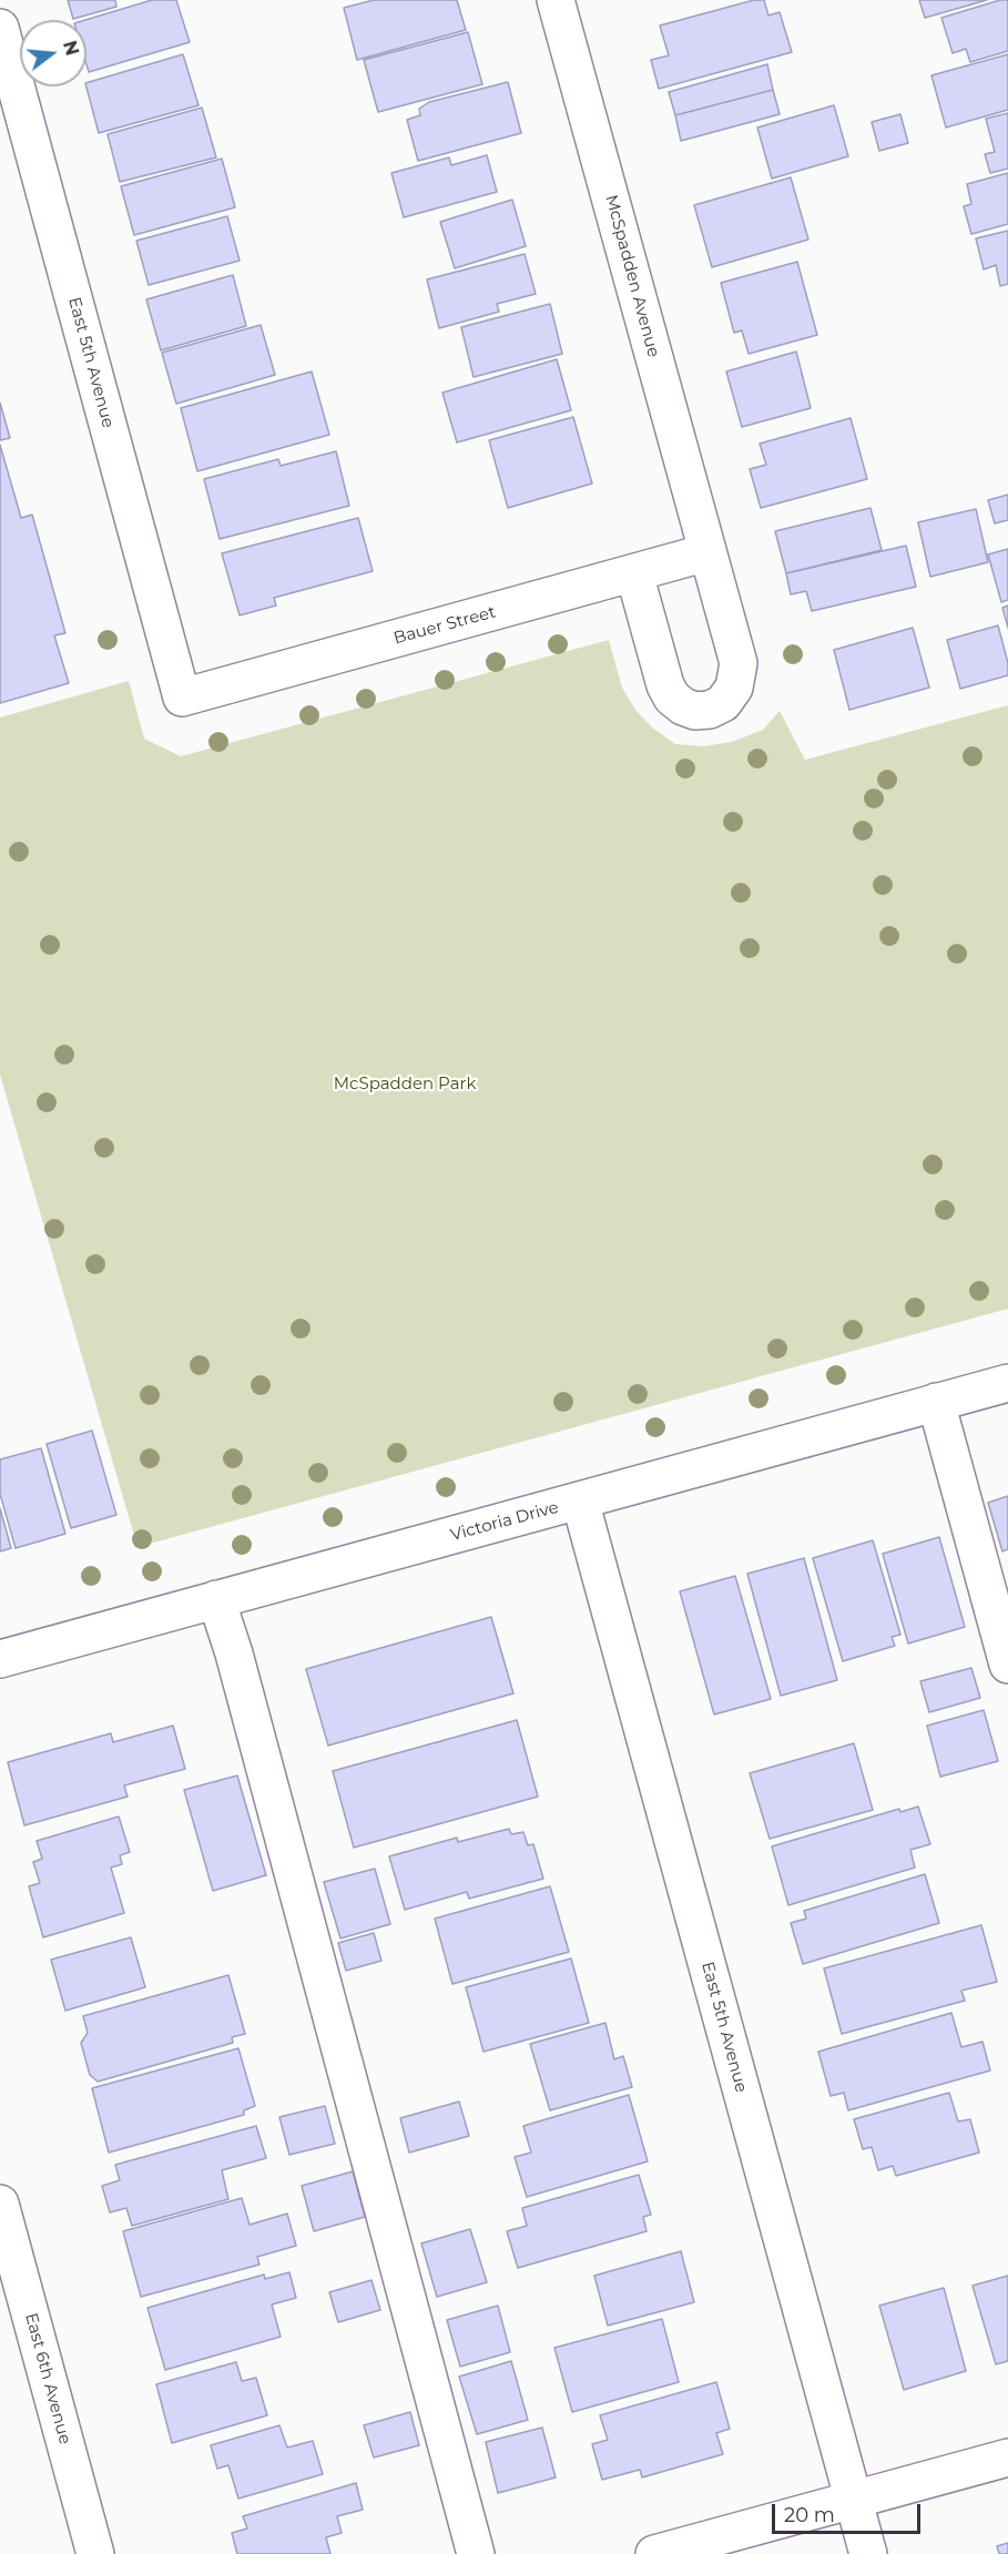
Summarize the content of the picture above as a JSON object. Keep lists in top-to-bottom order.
{
  "streets": {
    "street": [
      "McSpadden Avenue",
      "East 5th Avenue",
      "Bauer Street",
      "Victoria Drive",
      "East 6th Avenue"
    ]
  },
  "crossings": [
    ["McSpadden Avenue", "Bauer Street"],
    ["East 5th Avenue", "Bauer Street"],
    ["East 5th Avenue", "Victoria Drive"]
  ],
  "parks": ["McSpadden Park"],
  "scale_bar": "20 m",
  "north": "right"
}
